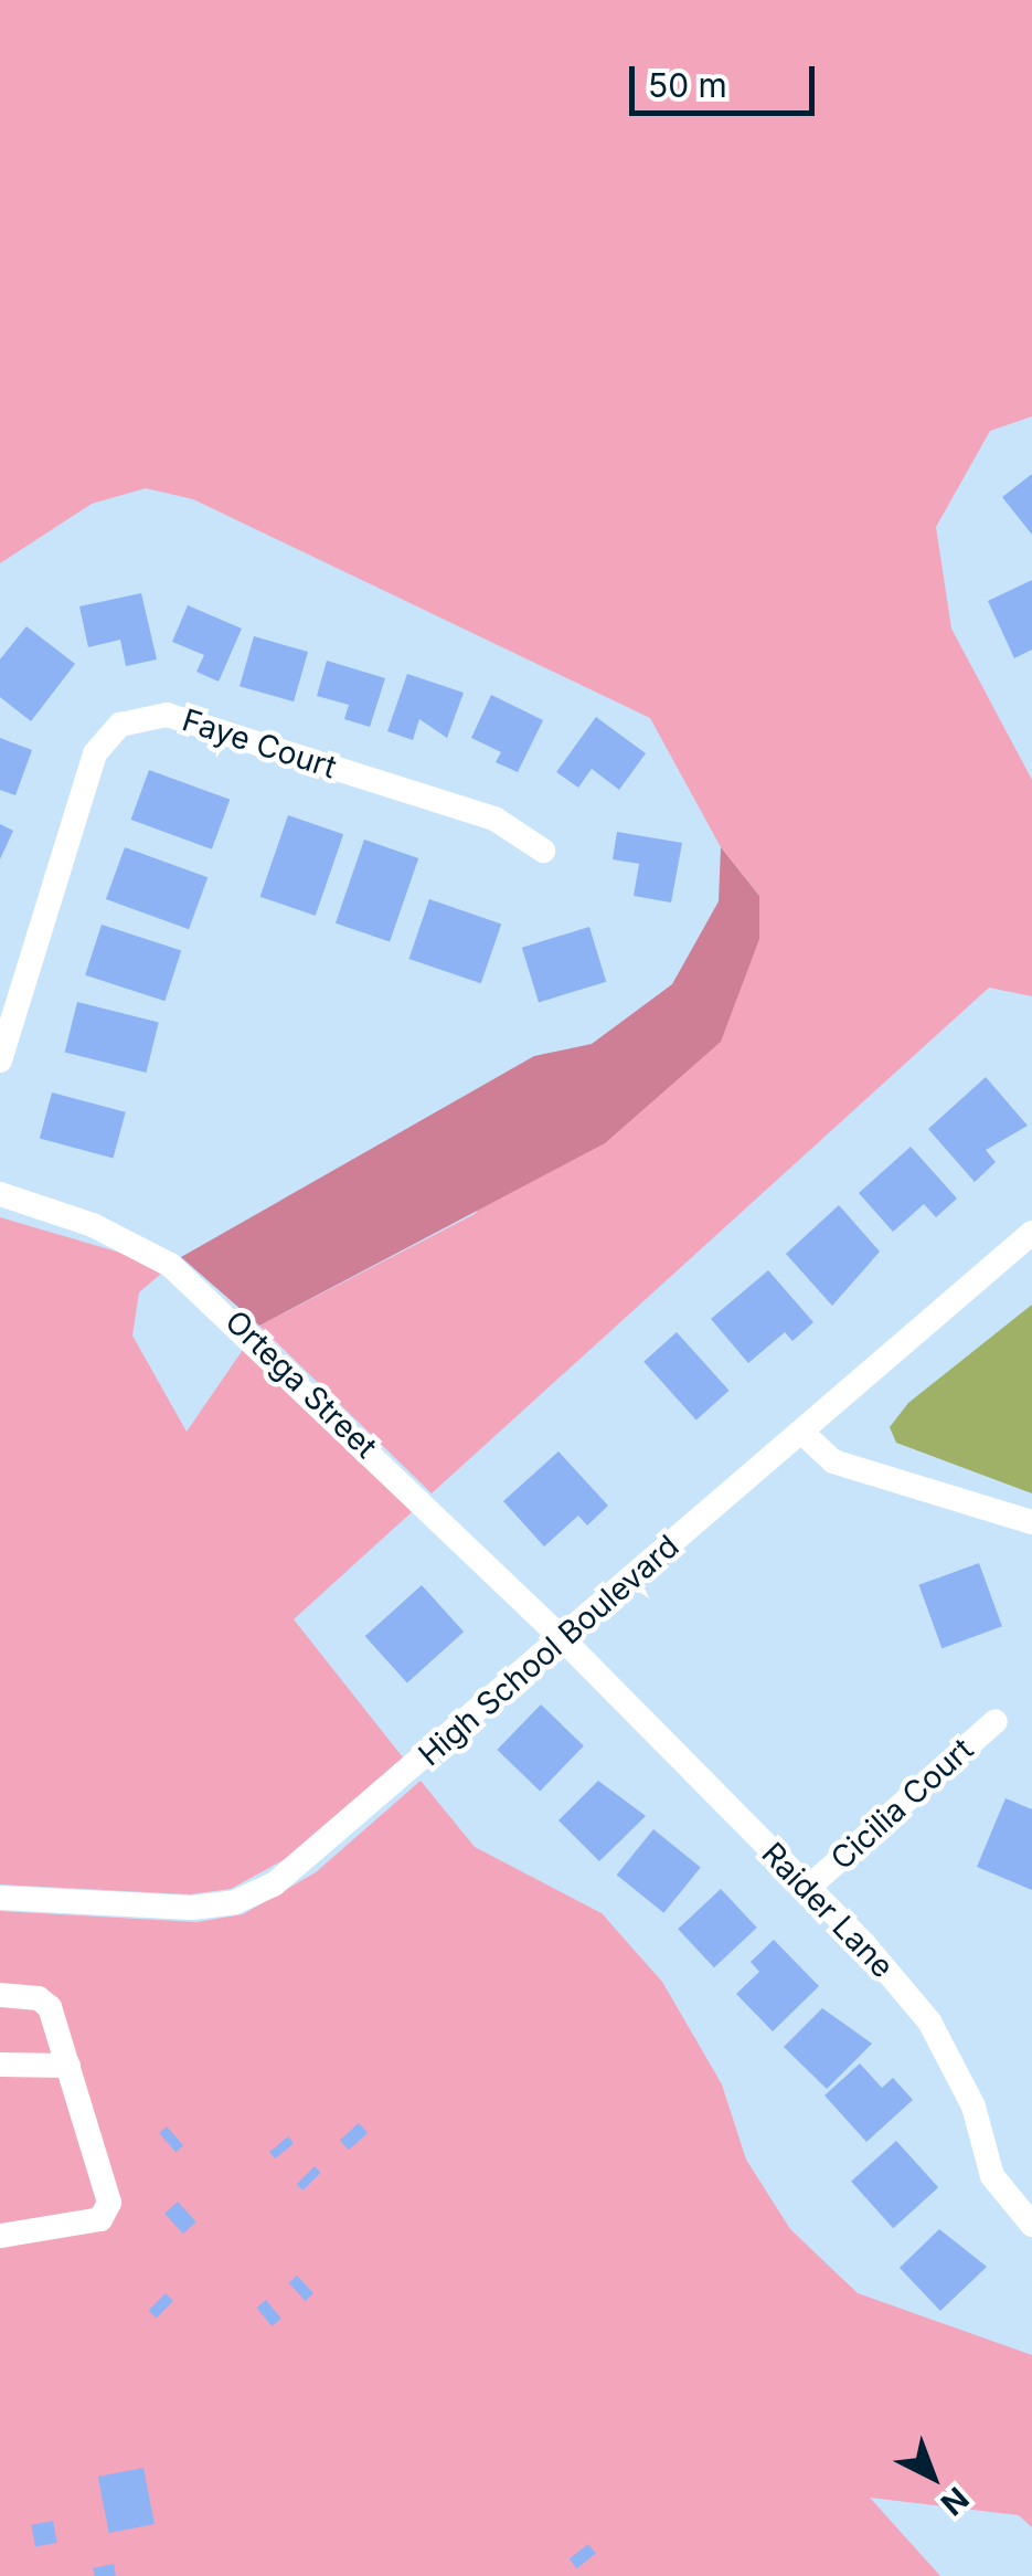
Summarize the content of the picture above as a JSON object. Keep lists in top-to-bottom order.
{
  "streets": {
    "street": [
      "Faye Court",
      "Ortega Street",
      "High School Boulevard",
      "Cicilia Court",
      "Raider Lane"
    ]
  },
  "crossings": [
    ["Ortega Street", "High School Boulevard"],
    ["Ortega Street", "Raider Lane"],
    ["High School Boulevard", "Raider Lane"],
    ["Cicilia Court", "Raider Lane"]
  ],
  "scale_bar": "50 m",
  "north": "bottom right"
}
